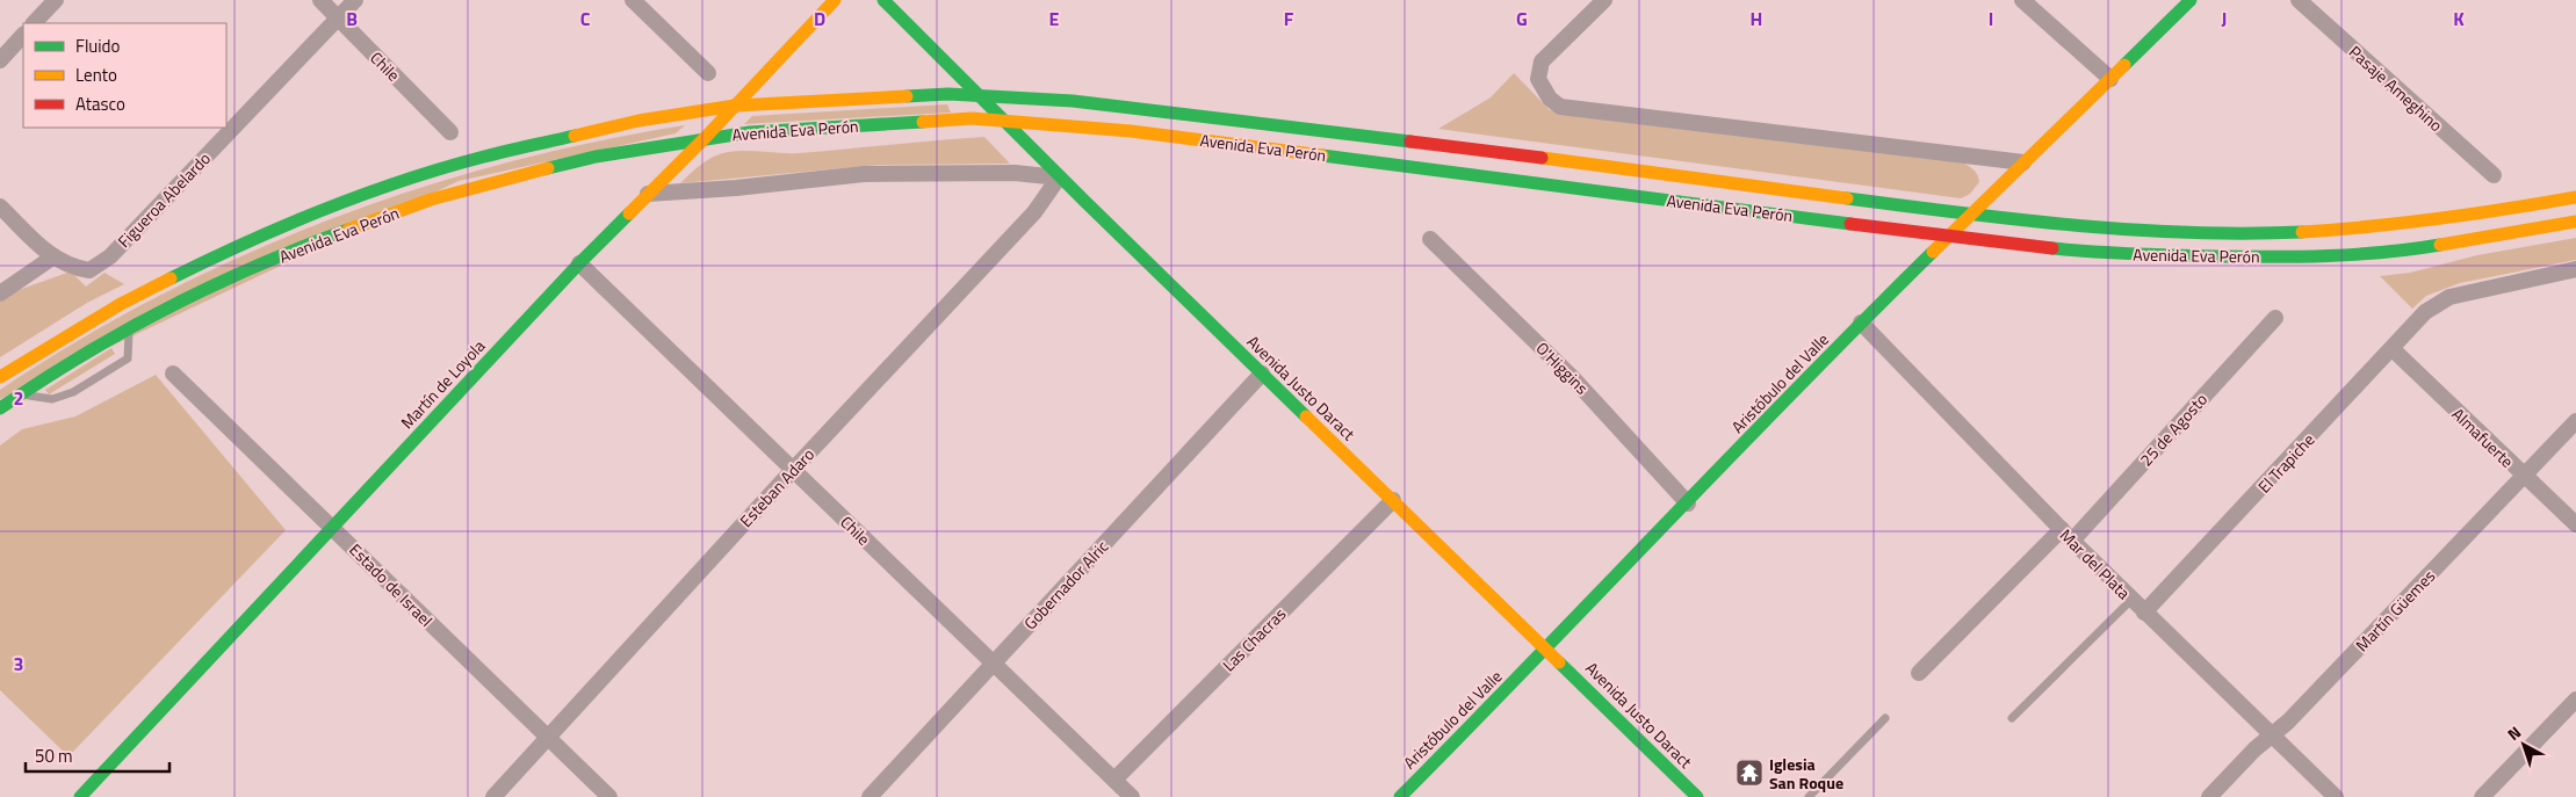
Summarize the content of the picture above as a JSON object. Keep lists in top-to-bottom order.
{
  "streets": {
    "main road": [
      "Avenida Eva Perón",
      "Aristóbulo del Valle",
      "Martín de Loyola",
      "Avenida Justo Daract"
    ],
    "street": [
      "Chile",
      "Pasaje Ameghino",
      "Figueroa Abelardo",
      "O'Higgins",
      "25 de Agosto",
      "Almafuerte",
      "El Trapiche",
      "Esteban Adaro",
      "Mar del Plata",
      "Estado de Israel",
      "Gobernador Alric",
      "Martín Güemes",
      "Las Chacras"
    ]
  },
  "crossings": [
    ["Chile", "Figueroa Abelardo"],
    ["Chile", "Martín de Loyola"],
    ["Chile", "Esteban Adaro"],
    ["Chile", "Gobernador Alric"],
    ["Chile", "Las Chacras"],
    ["Avenida Eva Perón", "Aristóbulo del Valle"],
    ["Avenida Eva Perón", "Martín de Loyola"],
    ["Avenida Eva Perón", "Avenida Justo Daract"],
    ["O'Higgins", "Aristóbulo del Valle"],
    ["Aristóbulo del Valle", "Avenida Justo Daract"],
    ["Aristóbulo del Valle", "Mar del Plata"],
    ["Martín de Loyola", "Estado de Israel"],
    ["Avenida Justo Daract", "Esteban Adaro"],
    ["Avenida Justo Daract", "Gobernador Alric"],
    ["Avenida Justo Daract", "Las Chacras"],
    ["25 de Agosto", "Mar del Plata"],
    ["Almafuerte", "El Trapiche"],
    ["Almafuerte", "Martín Güemes"],
    ["El Trapiche", "Mar del Plata"],
    ["Esteban Adaro", "Estado de Israel"],
    ["Mar del Plata", "Martín Güemes"]
  ],
  "places": {
    "temple": ["Iglesia San Roque"]
  },
  "legend": ["Fluido", "Lento", "Atasco"],
  "scale_bar": "50 m",
  "north": "top left",
  "grid": {
    "columns": [
      "B",
      "C",
      "D",
      "E",
      "F",
      "G",
      "H",
      "I",
      "J",
      "K"
    ],
    "rows": ["2", "3"]
  }
}
